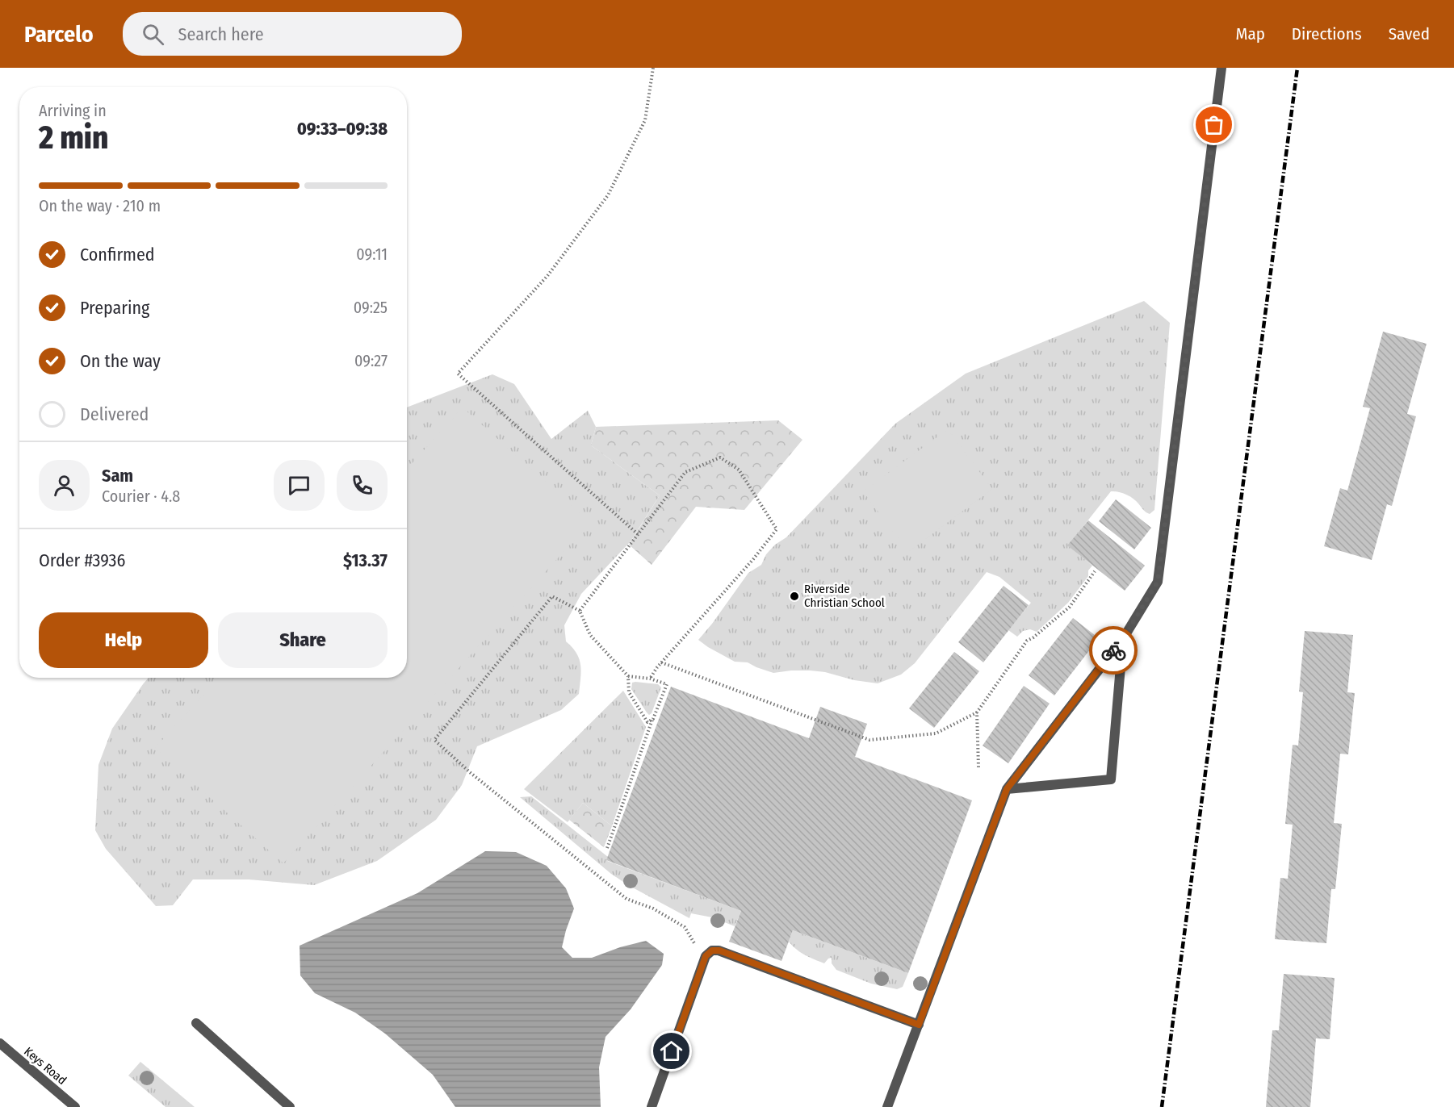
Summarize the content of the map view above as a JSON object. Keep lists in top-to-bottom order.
{
  "streets": {
    "street": ["Keys Road"]
  },
  "places": ["Riverside Christian School"],
  "page": {
    "header": "Parcelo",
    "search": "Search here",
    "nav": ["Map", "Directions", "Saved"],
    "heading": ["2 min", "Arriving in", "09:33–09:38"],
    "panel": [
      "Sam",
      "Courier · 4.8",
      "Order #3936",
      "$13.37"
    ],
    "bar": "On the way · 210 m",
    "list": [
      ["Confirmed", "09:11"],
      ["Preparing", "09:25"],
      ["On the way", "09:27"],
      "Delivered"
    ],
    "buttons": ["Help", "Share"]
  }
}
